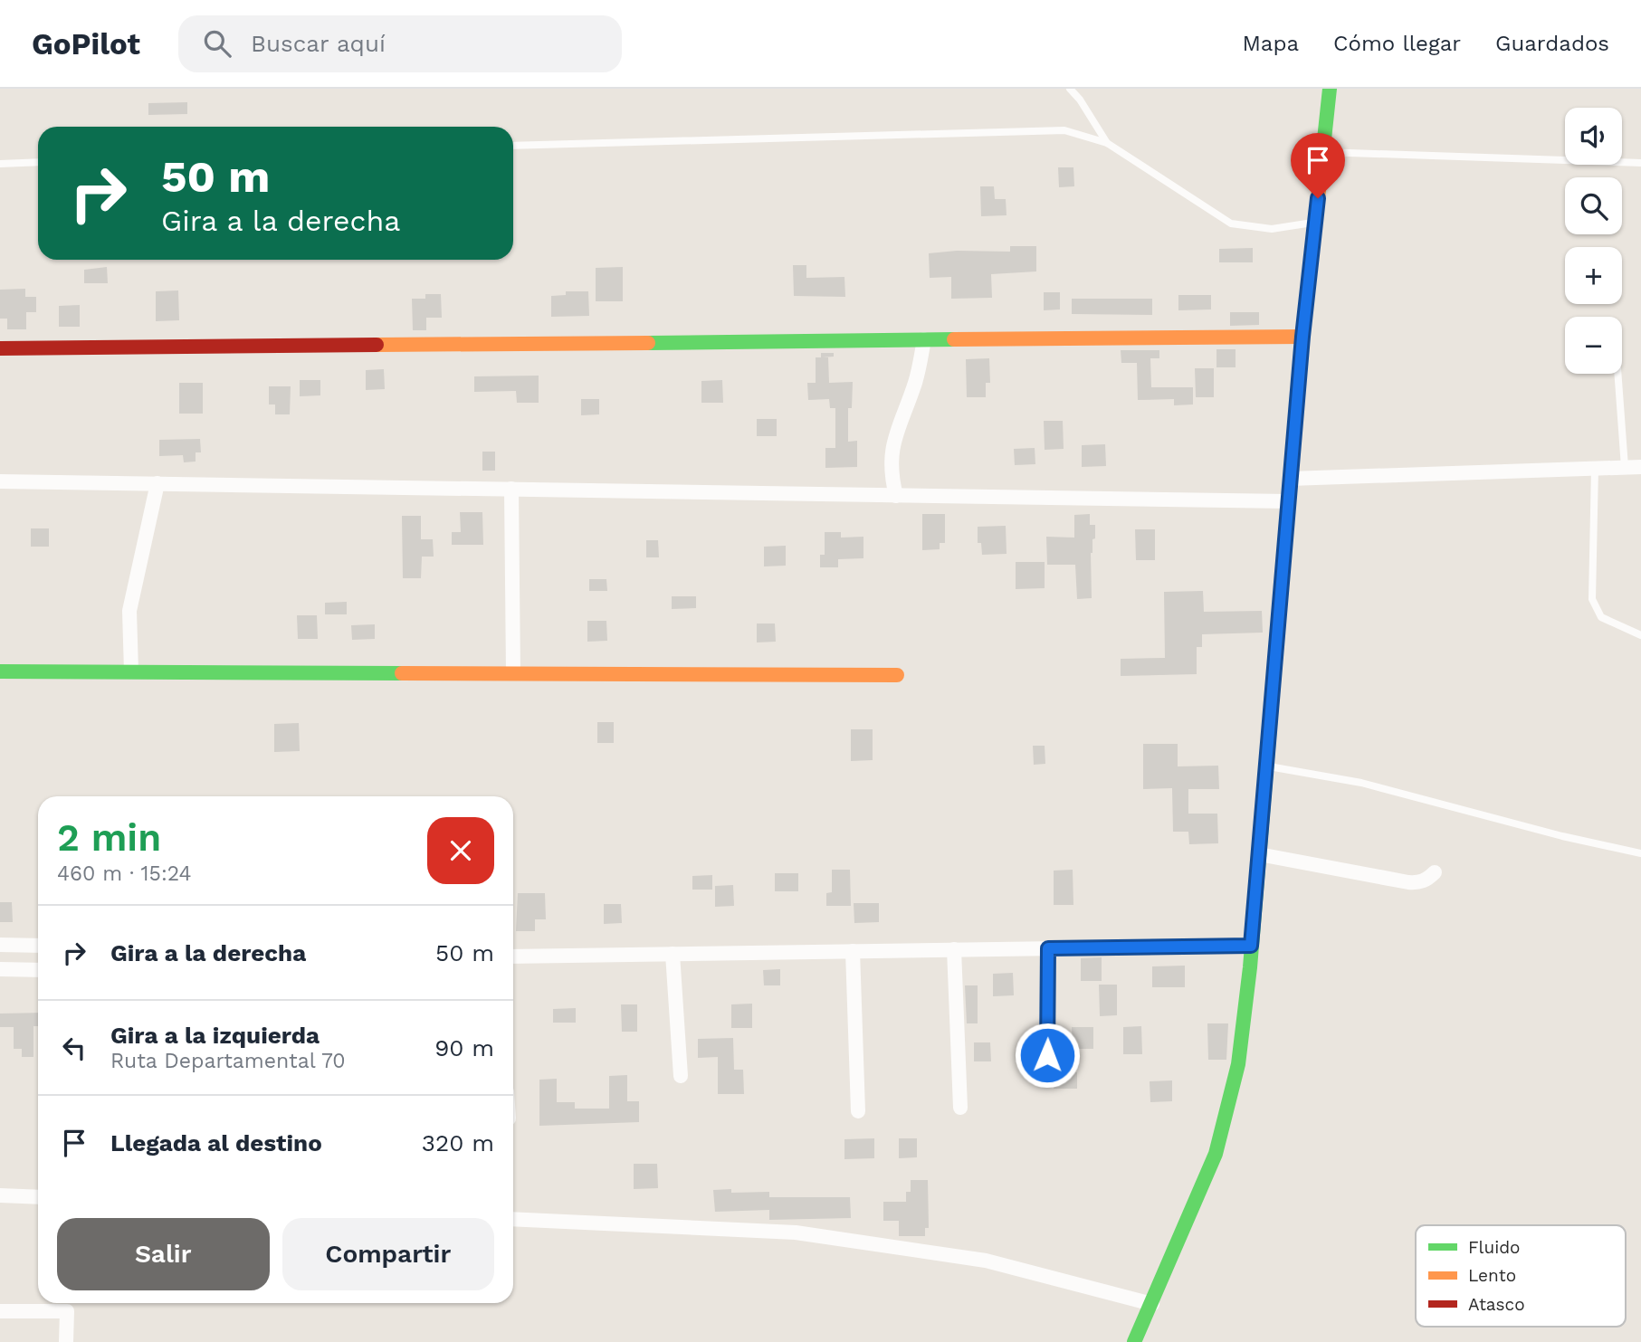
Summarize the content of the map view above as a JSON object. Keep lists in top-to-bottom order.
{
  "legend": ["Fluido", "Lento", "Atasco"],
  "page": {
    "header": "GoPilot",
    "search": "Buscar aquí",
    "nav": ["Mapa", "Cómo llegar", "Guardados"],
    "map_buttons": ["+", "−"],
    "turn": ["50 m", "Gira a la derecha"],
    "heading": ["2 min", "460 m · 15:24"],
    "list": [
      {
        "name": "Gira a la derecha",
        "value": "50 m"
      },
      {
        "name": "Gira a la izquierda",
        "note": "Ruta Departamental 70",
        "value": "90 m"
      },
      {
        "name": "Llegada al destino",
        "value": "320 m"
      }
    ],
    "buttons": ["Salir", "Compartir"]
  }
}
